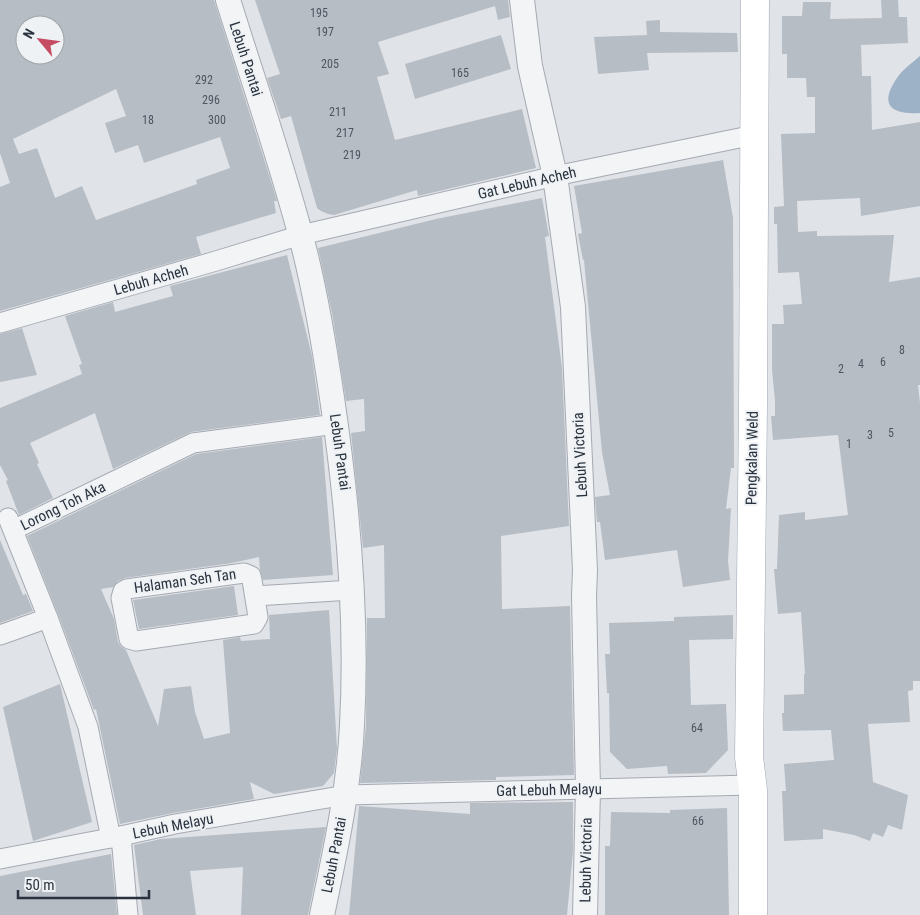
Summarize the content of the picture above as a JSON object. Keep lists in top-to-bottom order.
{
  "streets": {
    "main road": ["Pengkalan Weld"],
    "street": [
      "Lebuh Pantai",
      "Gat Lebuh Acheh",
      "Lebuh Acheh",
      "Lebuh Victoria",
      "Lorong Toh Aka",
      "Halaman Seh Tan",
      "Gat Lebuh Melayu",
      "Lebuh Melayu"
    ]
  },
  "crossings": [
    ["Lebuh Pantai", "Gat Lebuh Acheh"],
    ["Lebuh Pantai", "Lebuh Acheh"],
    ["Lebuh Pantai", "Lorong Toh Aka"],
    ["Lebuh Pantai", "Gat Lebuh Melayu"],
    ["Lebuh Pantai", "Lebuh Melayu"],
    ["Gat Lebuh Acheh", "Lebuh Acheh"],
    ["Gat Lebuh Acheh", "Lebuh Victoria"],
    ["Gat Lebuh Acheh", "Pengkalan Weld"],
    ["Lebuh Victoria", "Gat Lebuh Melayu"],
    ["Pengkalan Weld", "Gat Lebuh Melayu"],
    ["Lorong Toh Aka", "Lebuh Melayu"],
    ["Gat Lebuh Melayu", "Lebuh Melayu"]
  ],
  "house_numbers": [
    "195",
    "197",
    "205",
    "165",
    "292",
    "296",
    "211",
    "18",
    "300",
    "217",
    "219",
    "8",
    "6",
    "4",
    "2",
    "5",
    "3",
    "1",
    "64",
    "66"
  ],
  "scale_bar": "50 m",
  "north": "top left"
}
